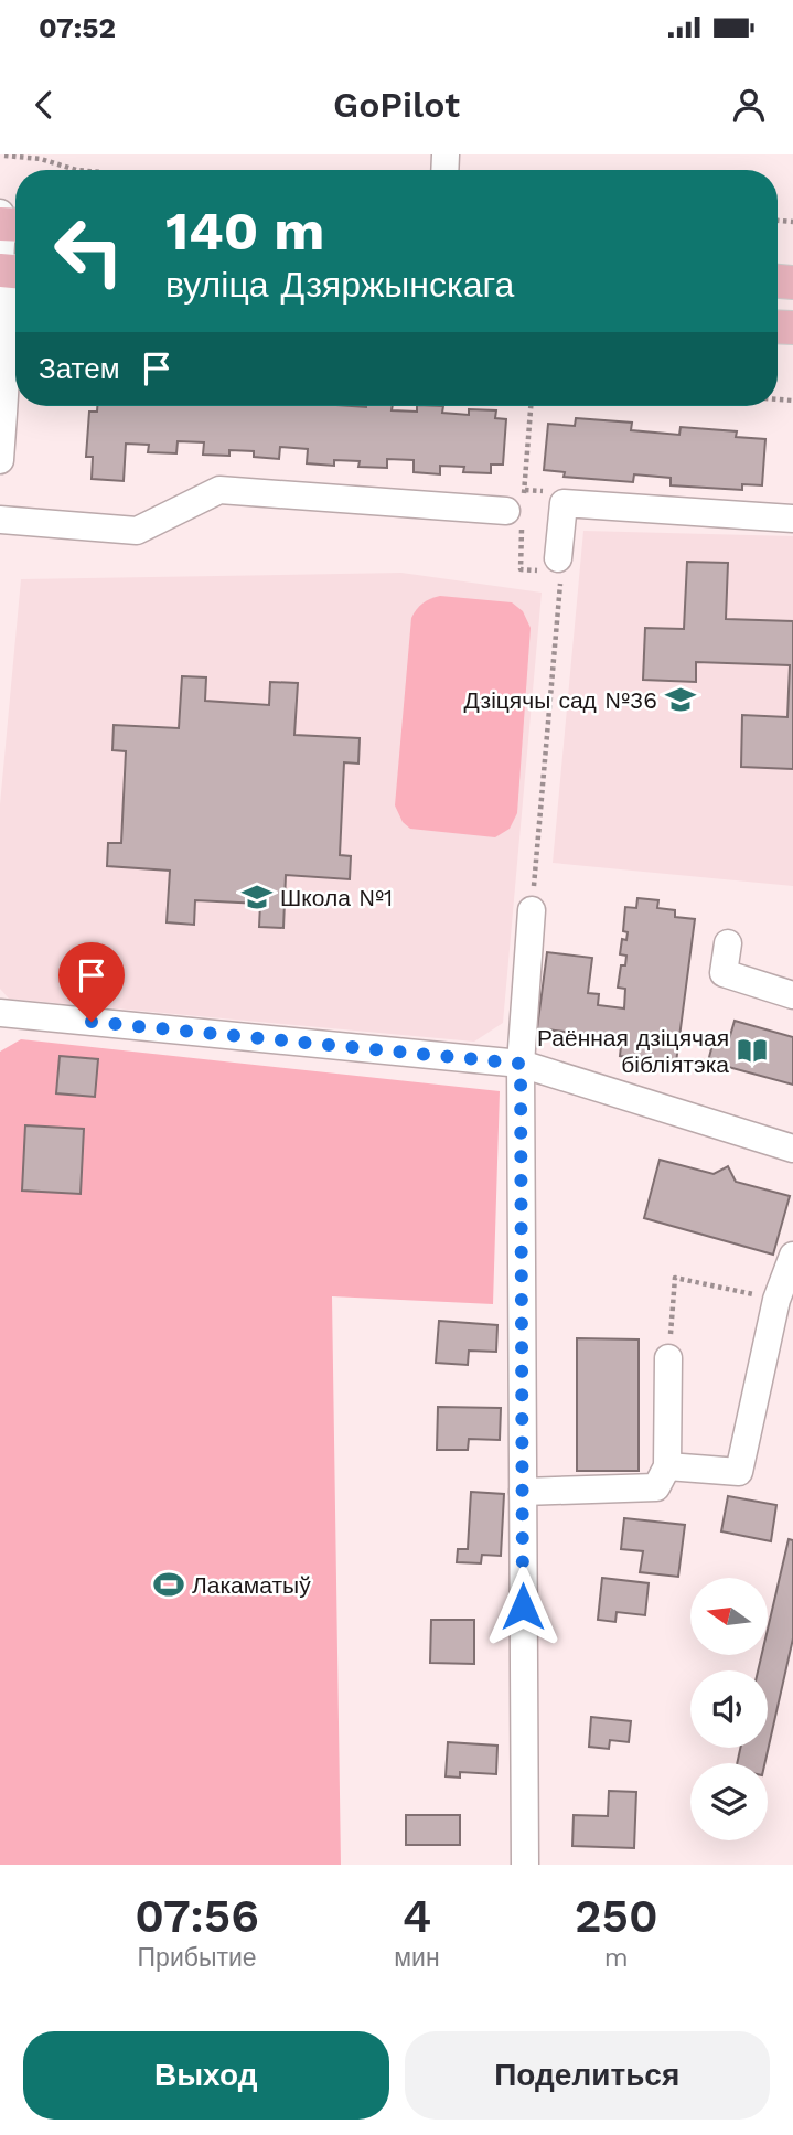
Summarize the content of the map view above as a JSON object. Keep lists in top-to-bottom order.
{
  "places": {
    "school or university": ["Дзіцячы сад №36", "Школа №1"],
    "library": ["Раённая дзіцячая бібліятэка"],
    "sports": ["Лакаматыў"]
  },
  "north": "left",
  "page": {
    "status": "07:52",
    "header": "GoPilot",
    "turn": ["140 m", "вуліца Дзяржынскага"],
    "then": "Затем",
    "eta": [
      "07:56",
      "Прибытие",
      "4",
      "мин",
      "250",
      "m"
    ],
    "buttons": ["Выход", "Поделиться"]
  }
}
